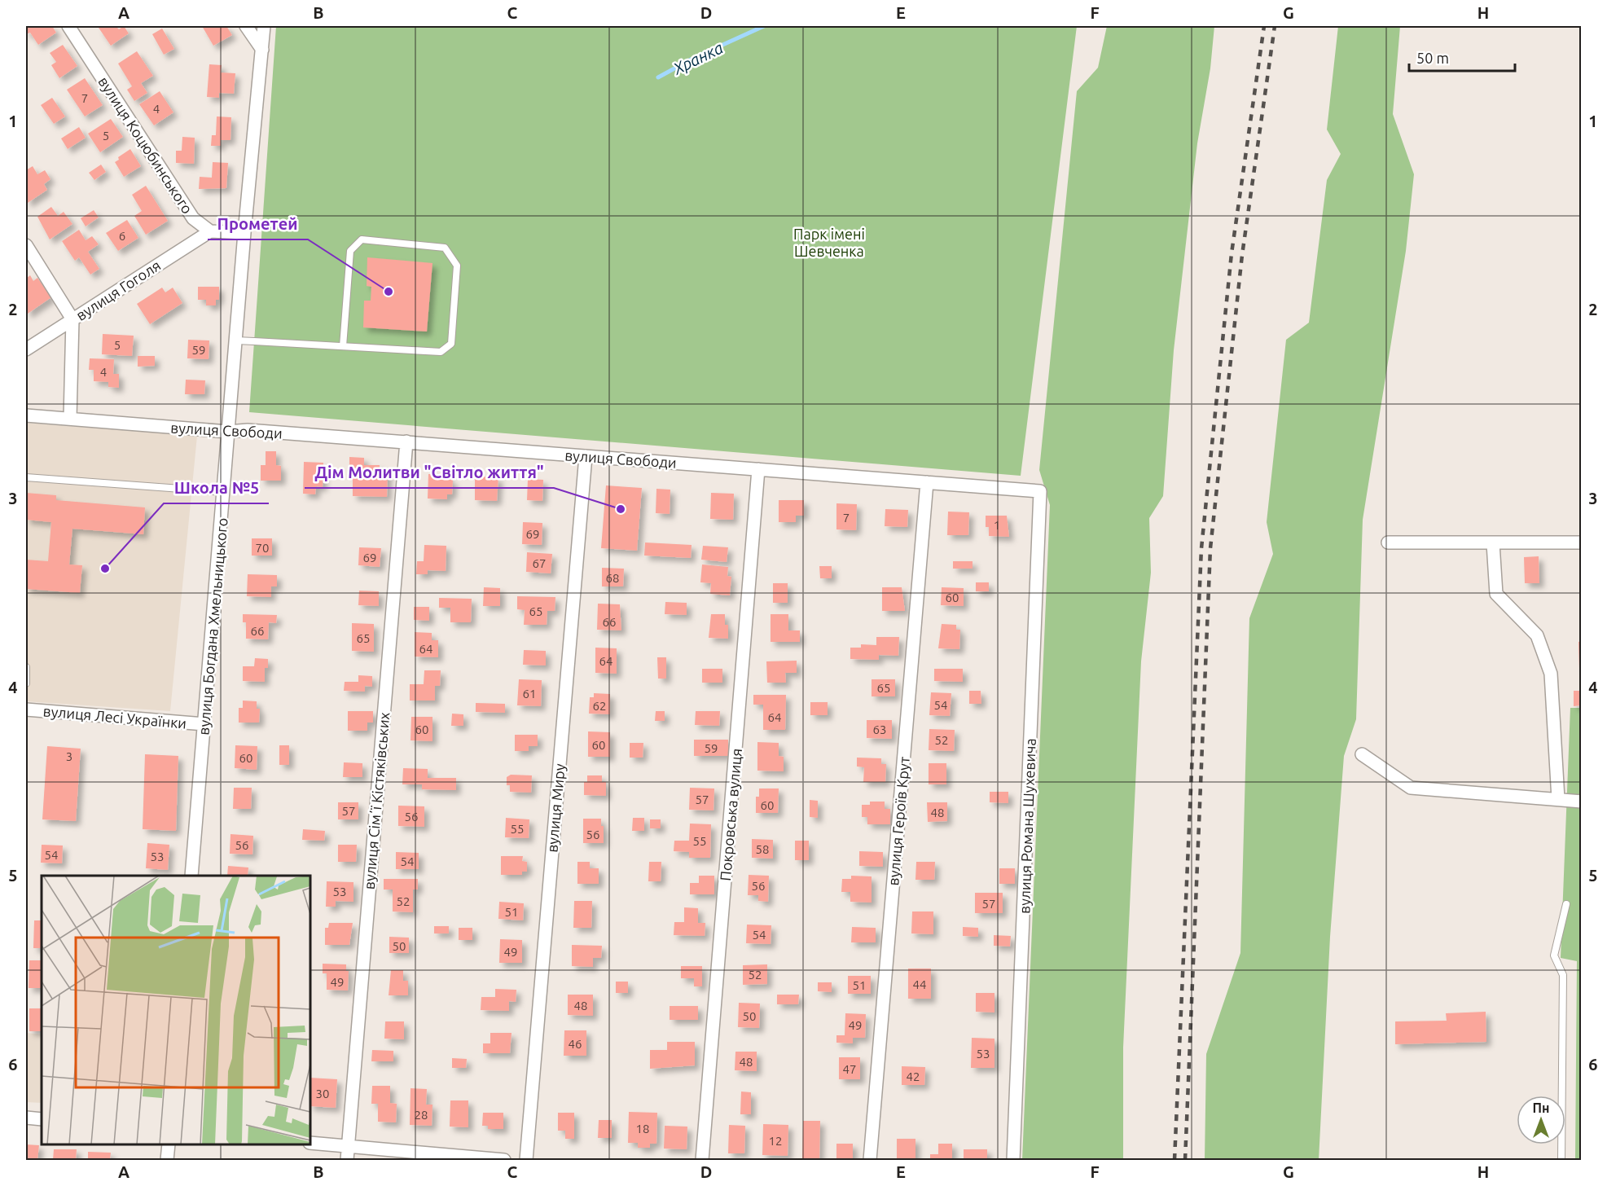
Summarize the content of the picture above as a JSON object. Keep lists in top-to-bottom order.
{
  "streets": {
    "street": [
      "вулиця Коцюбинського",
      "вулиця Гоголя",
      "вулиця Свободи",
      "вулиця Богдана Хмельницького",
      "вулиця Лесі Українки",
      "вулиця Сімʼї Кістяківських",
      "вулиця Миру",
      "Покровська вулиця",
      "вулиця Героїв Крут",
      "вулиця Романа Шухевича"
    ]
  },
  "crossings": [
    ["вулиця Коцюбинського", "вулиця Гоголя"],
    ["вулиця Свободи", "вулиця Богдана Хмельницького"],
    ["вулиця Свободи", "вулиця Сімʼї Кістяківських"],
    ["вулиця Свободи", "вулиця Миру"],
    ["вулиця Свободи", "Покровська вулиця"],
    ["вулиця Свободи", "вулиця Героїв Крут"],
    ["вулиця Свободи", "вулиця Романа Шухевича"],
    ["вулиця Богдана Хмельницького", "вулиця Лесі Українки"]
  ],
  "water": ["Хранка"],
  "parks": ["Парк імені Шевченка"],
  "places": ["Прометей", "Дім Молитви \"Світло життя\"", "Школа №5"],
  "house_numbers": [
    "7",
    "4",
    "5",
    "6",
    "5",
    "59",
    "4",
    "7",
    "1",
    "69",
    "70",
    "69",
    "67",
    "68",
    "60",
    "65",
    "66",
    "66",
    "65",
    "64",
    "64",
    "65",
    "61",
    "54",
    "62",
    "64",
    "60",
    "63",
    "52",
    "60",
    "59",
    "3",
    "60",
    "57",
    "60",
    "57",
    "48",
    "56",
    "55",
    "56",
    "55",
    "56",
    "58",
    "54",
    "53",
    "54",
    "56",
    "53",
    "52",
    "57",
    "51",
    "54",
    "50",
    "49",
    "52",
    "49",
    "44",
    "51",
    "48",
    "50",
    "49",
    "46",
    "53",
    "48",
    "47",
    "42",
    "30",
    "28",
    "18",
    "12"
  ],
  "scale_bar": "50 m",
  "north": "top",
  "grid": {
    "columns": [
      "A",
      "B",
      "C",
      "D",
      "E",
      "F",
      "G",
      "H"
    ],
    "rows": [
      "1",
      "2",
      "3",
      "4",
      "5",
      "6"
    ]
  }
}
